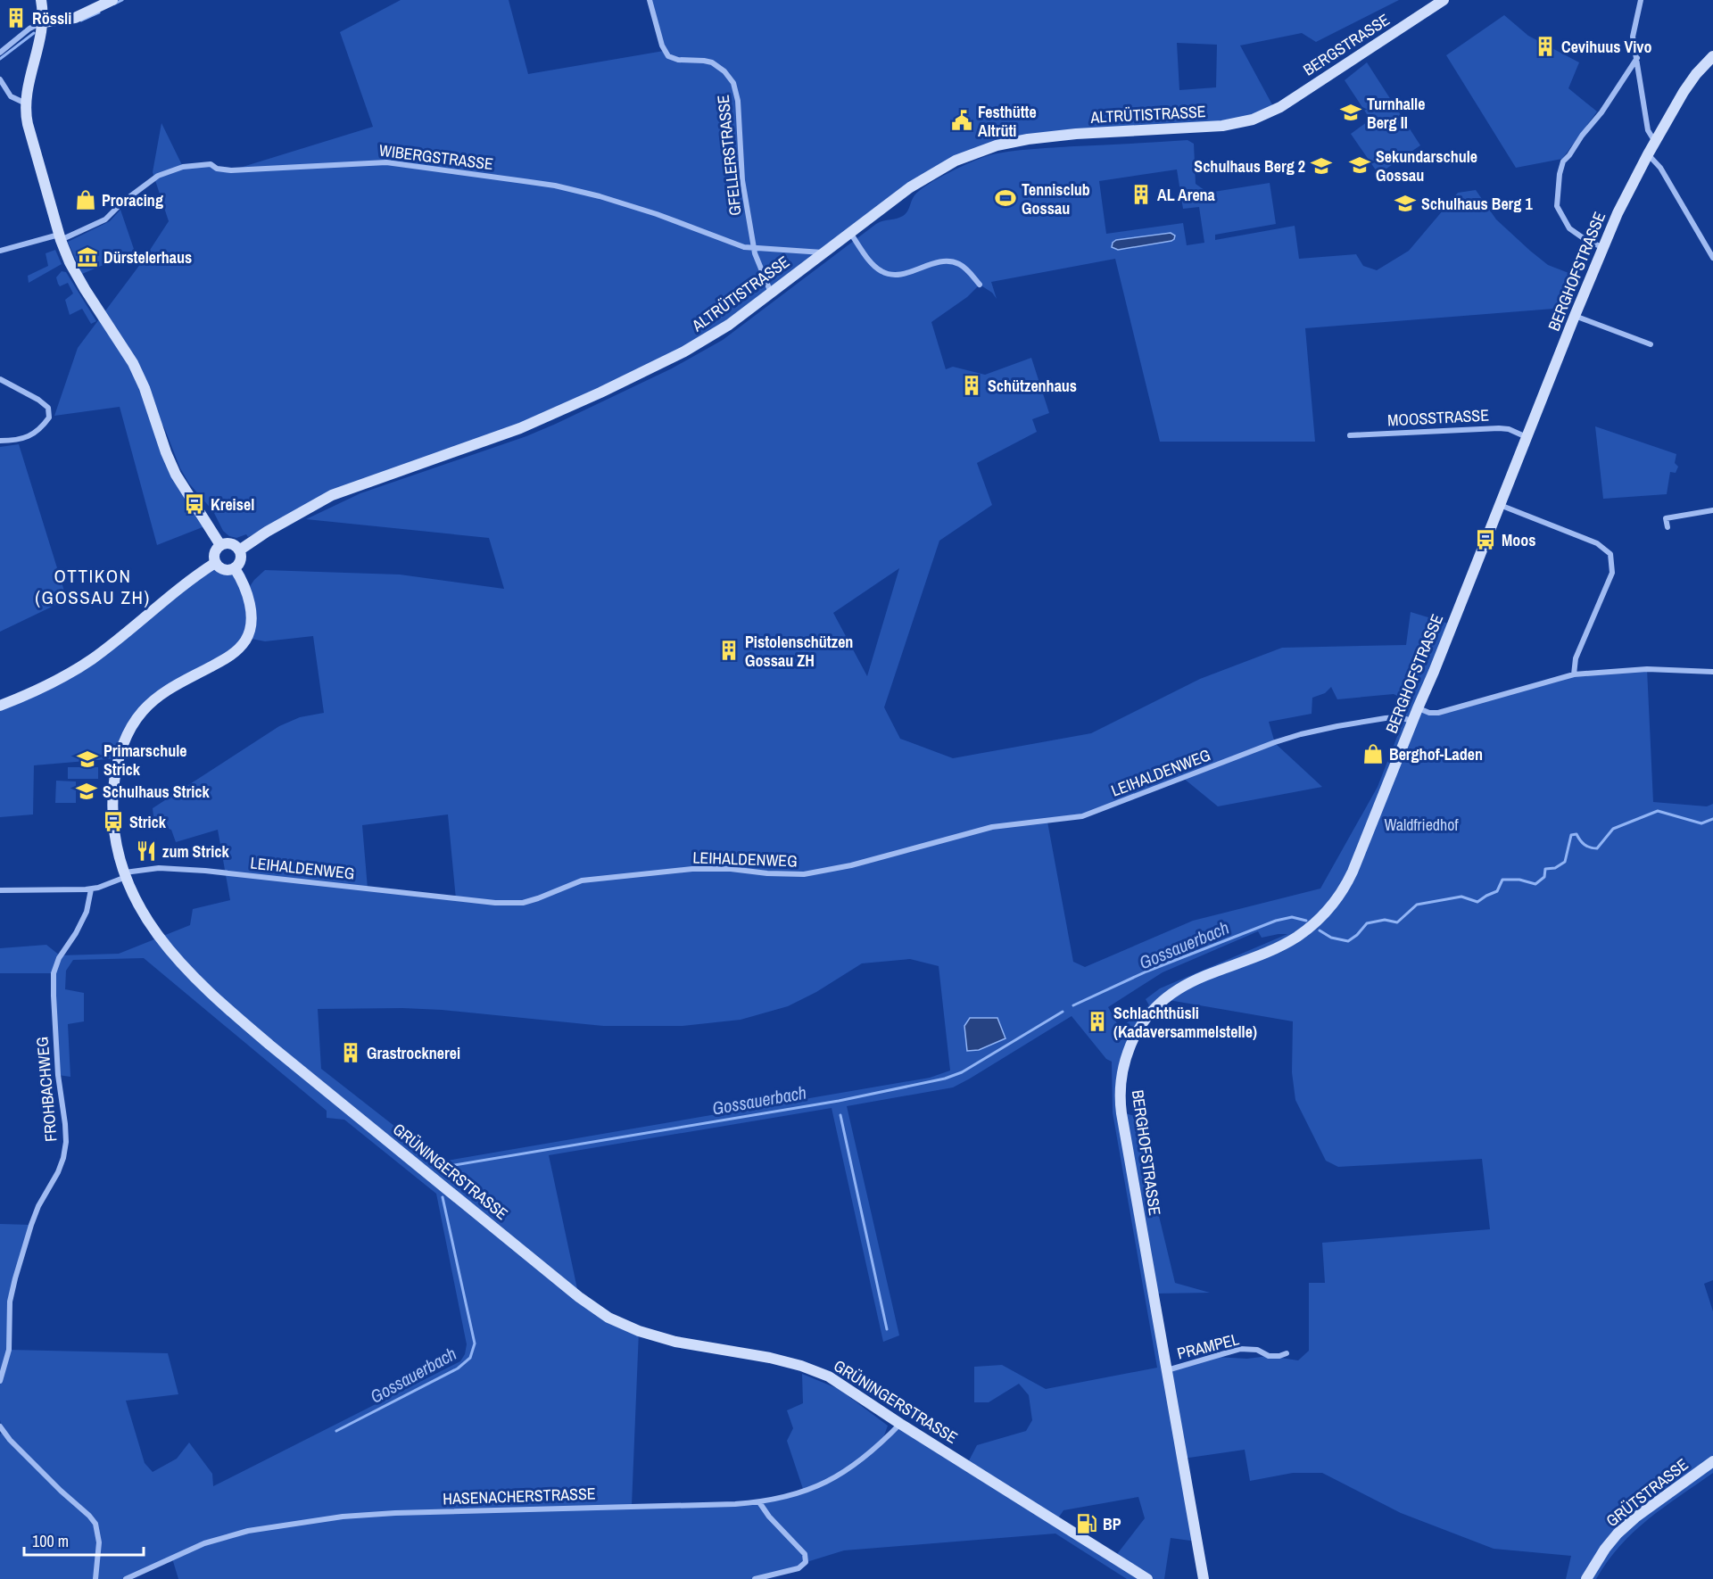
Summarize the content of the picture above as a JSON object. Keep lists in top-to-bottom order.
{
  "streets": {
    "street": [
      "BERGSTRASSE",
      "ALTRÜTISTRASSE",
      "GFELLERSTRASSE",
      "WIBERGSTRASSE",
      "BERGHOFSTRASSE",
      "MOOSSTRASSE",
      "LEIHALDENWEG",
      "FROHBACHWEG",
      "GRÜNINGERSTRASSE",
      "PRAMPEL",
      "GRÜTSTRASSE",
      "HASENACHERSTRASSE"
    ]
  },
  "crossings": [
    ["BERGSTRASSE", "ALTRÜTISTRASSE"],
    ["ALTRÜTISTRASSE", "GFELLERSTRASSE"],
    ["ALTRÜTISTRASSE", "WIBERGSTRASSE"],
    ["ALTRÜTISTRASSE", "GRÜNINGERSTRASSE"],
    ["GFELLERSTRASSE", "WIBERGSTRASSE"],
    ["BERGHOFSTRASSE", "MOOSSTRASSE"],
    ["BERGHOFSTRASSE", "LEIHALDENWEG"],
    ["BERGHOFSTRASSE", "PRAMPEL"],
    ["LEIHALDENWEG", "FROHBACHWEG"],
    ["LEIHALDENWEG", "GRÜNINGERSTRASSE"],
    ["GRÜNINGERSTRASSE", "HASENACHERSTRASSE"]
  ],
  "districts": ["OTTIKON (GOSSAU ZH)"],
  "water": ["Gossauerbach"],
  "parks": ["Waldfriedhof"],
  "places": {
    "building": [
      "Rössli",
      "Cevihuus Vivo",
      "AL Arena",
      "Schützenhaus",
      "Pistolenschützen Gossau ZH",
      "Schlachthüsli (Kadaversammelstelle)",
      "Grastrocknerei"
    ],
    "school or university": [
      "Turnhalle Berg II",
      "Sekundarschule Gossau",
      "Schulhaus Berg 2",
      "Schulhaus Berg 1",
      "Primarschule Strick",
      "Schulhaus Strick"
    ],
    "public building": ["Festhütte Altrüti"],
    "sports": ["Tennisclub Gossau"],
    "shop": ["Proracing", "Berghof-Laden"],
    "museum": ["Dürstelerhaus"],
    "bus stop": ["Kreisel", "Moos", "Strick"],
    "restaurant": ["zum Strick"],
    "fuel station": ["BP"]
  },
  "scale_bar": "100 m"
}
